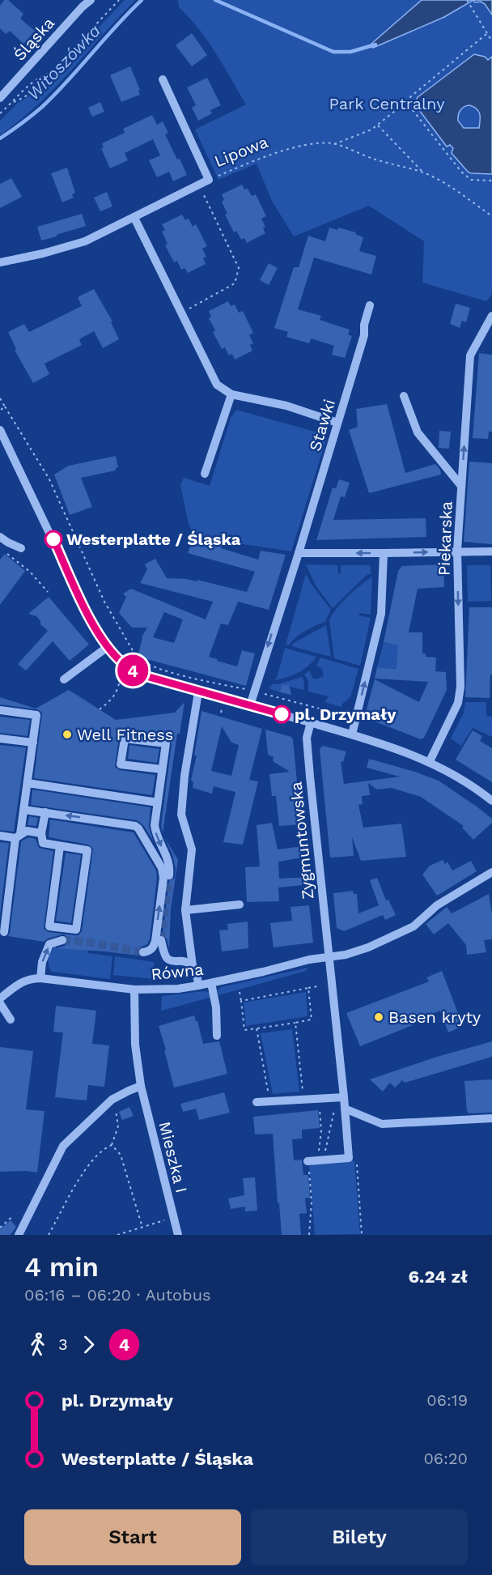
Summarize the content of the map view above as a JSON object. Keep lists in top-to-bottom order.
{
  "streets": {
    "street": [
      "Śląska",
      "Lipowa",
      "Stawki",
      "Piekarska",
      "Zygmuntowska",
      "Równa",
      "Mieszka I"
    ]
  },
  "crossings": [
    ["Zygmuntowska", "Równa"],
    ["Równa", "Mieszka I"]
  ],
  "water": ["Witoszówka"],
  "parks": ["Park Centralny"],
  "places": [
    "Westerplatte / Śląska",
    "pl. Drzymały",
    "Well Fitness",
    "Basen kryty"
  ],
  "lines": ["bus line 4"],
  "page": {
    "on_map": "4",
    "heading": ["4 min", "06:16 – 06:20 · Autobus", "6.24 zł"],
    "legs": ["3", "4"],
    "list": [
      {
        "name": "pl. Drzymały",
        "value": "06:19"
      },
      {
        "name": "Westerplatte / Śląska",
        "value": "06:20"
      }
    ],
    "buttons": ["Start", "Bilety"]
  }
}
